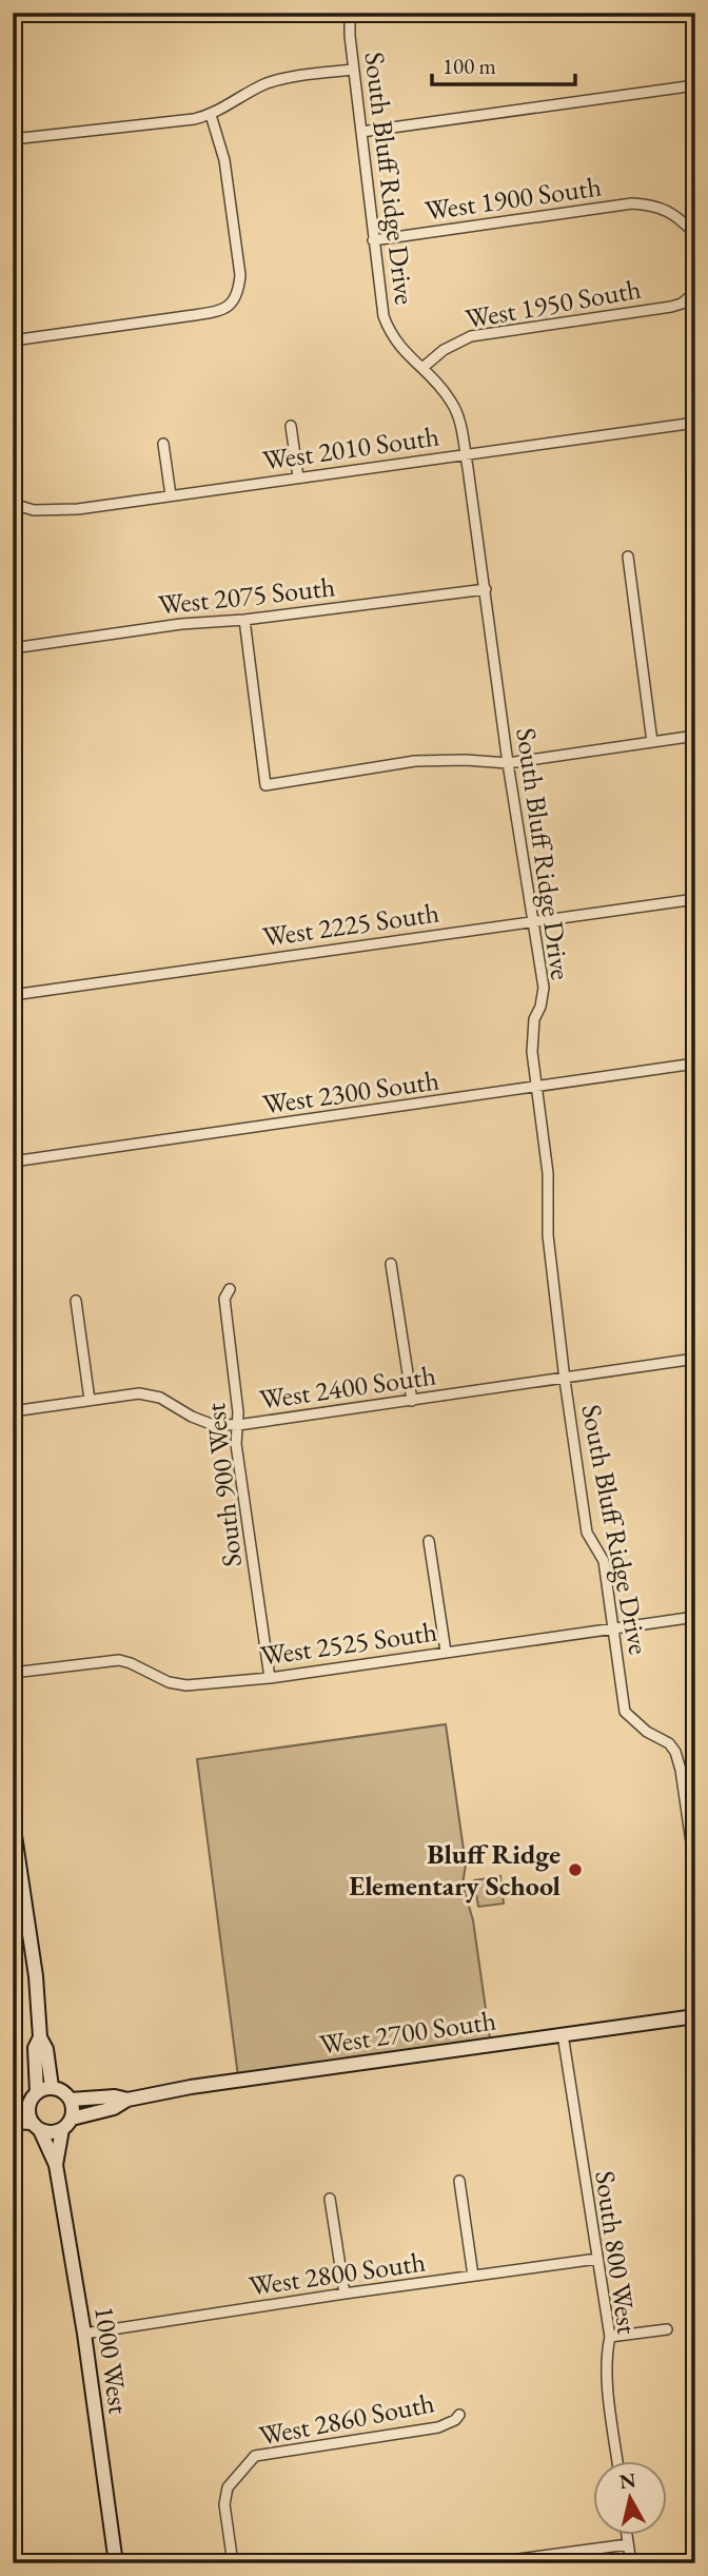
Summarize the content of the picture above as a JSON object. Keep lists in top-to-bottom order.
{
  "streets": {
    "main road": ["West 2700 South", "1000 West"],
    "street": [
      "South Bluff Ridge Drive",
      "West 1900 South",
      "West 1950 South",
      "West 2010 South",
      "West 2075 South",
      "West 2225 South",
      "West 2300 South",
      "West 2400 South",
      "South 900 West",
      "West 2525 South",
      "South 800 West",
      "West 2800 South",
      "West 2860 South"
    ]
  },
  "crossings": [
    ["South Bluff Ridge Drive", "West 1900 South"],
    ["South Bluff Ridge Drive", "West 1950 South"],
    ["South Bluff Ridge Drive", "West 2010 South"],
    ["South Bluff Ridge Drive", "West 2075 South"],
    ["South Bluff Ridge Drive", "West 2225 South"],
    ["South Bluff Ridge Drive", "West 2300 South"],
    ["South Bluff Ridge Drive", "West 2400 South"],
    ["South Bluff Ridge Drive", "West 2525 South"],
    ["West 2400 South", "South 900 West"],
    ["South 900 West", "West 2525 South"],
    ["West 2700 South", "South 800 West"],
    ["South 800 West", "West 2800 South"],
    ["West 2800 South", "1000 West"]
  ],
  "places": ["Bluff Ridge Elementary School"],
  "scale_bar": "100 m",
  "north": "top"
}
